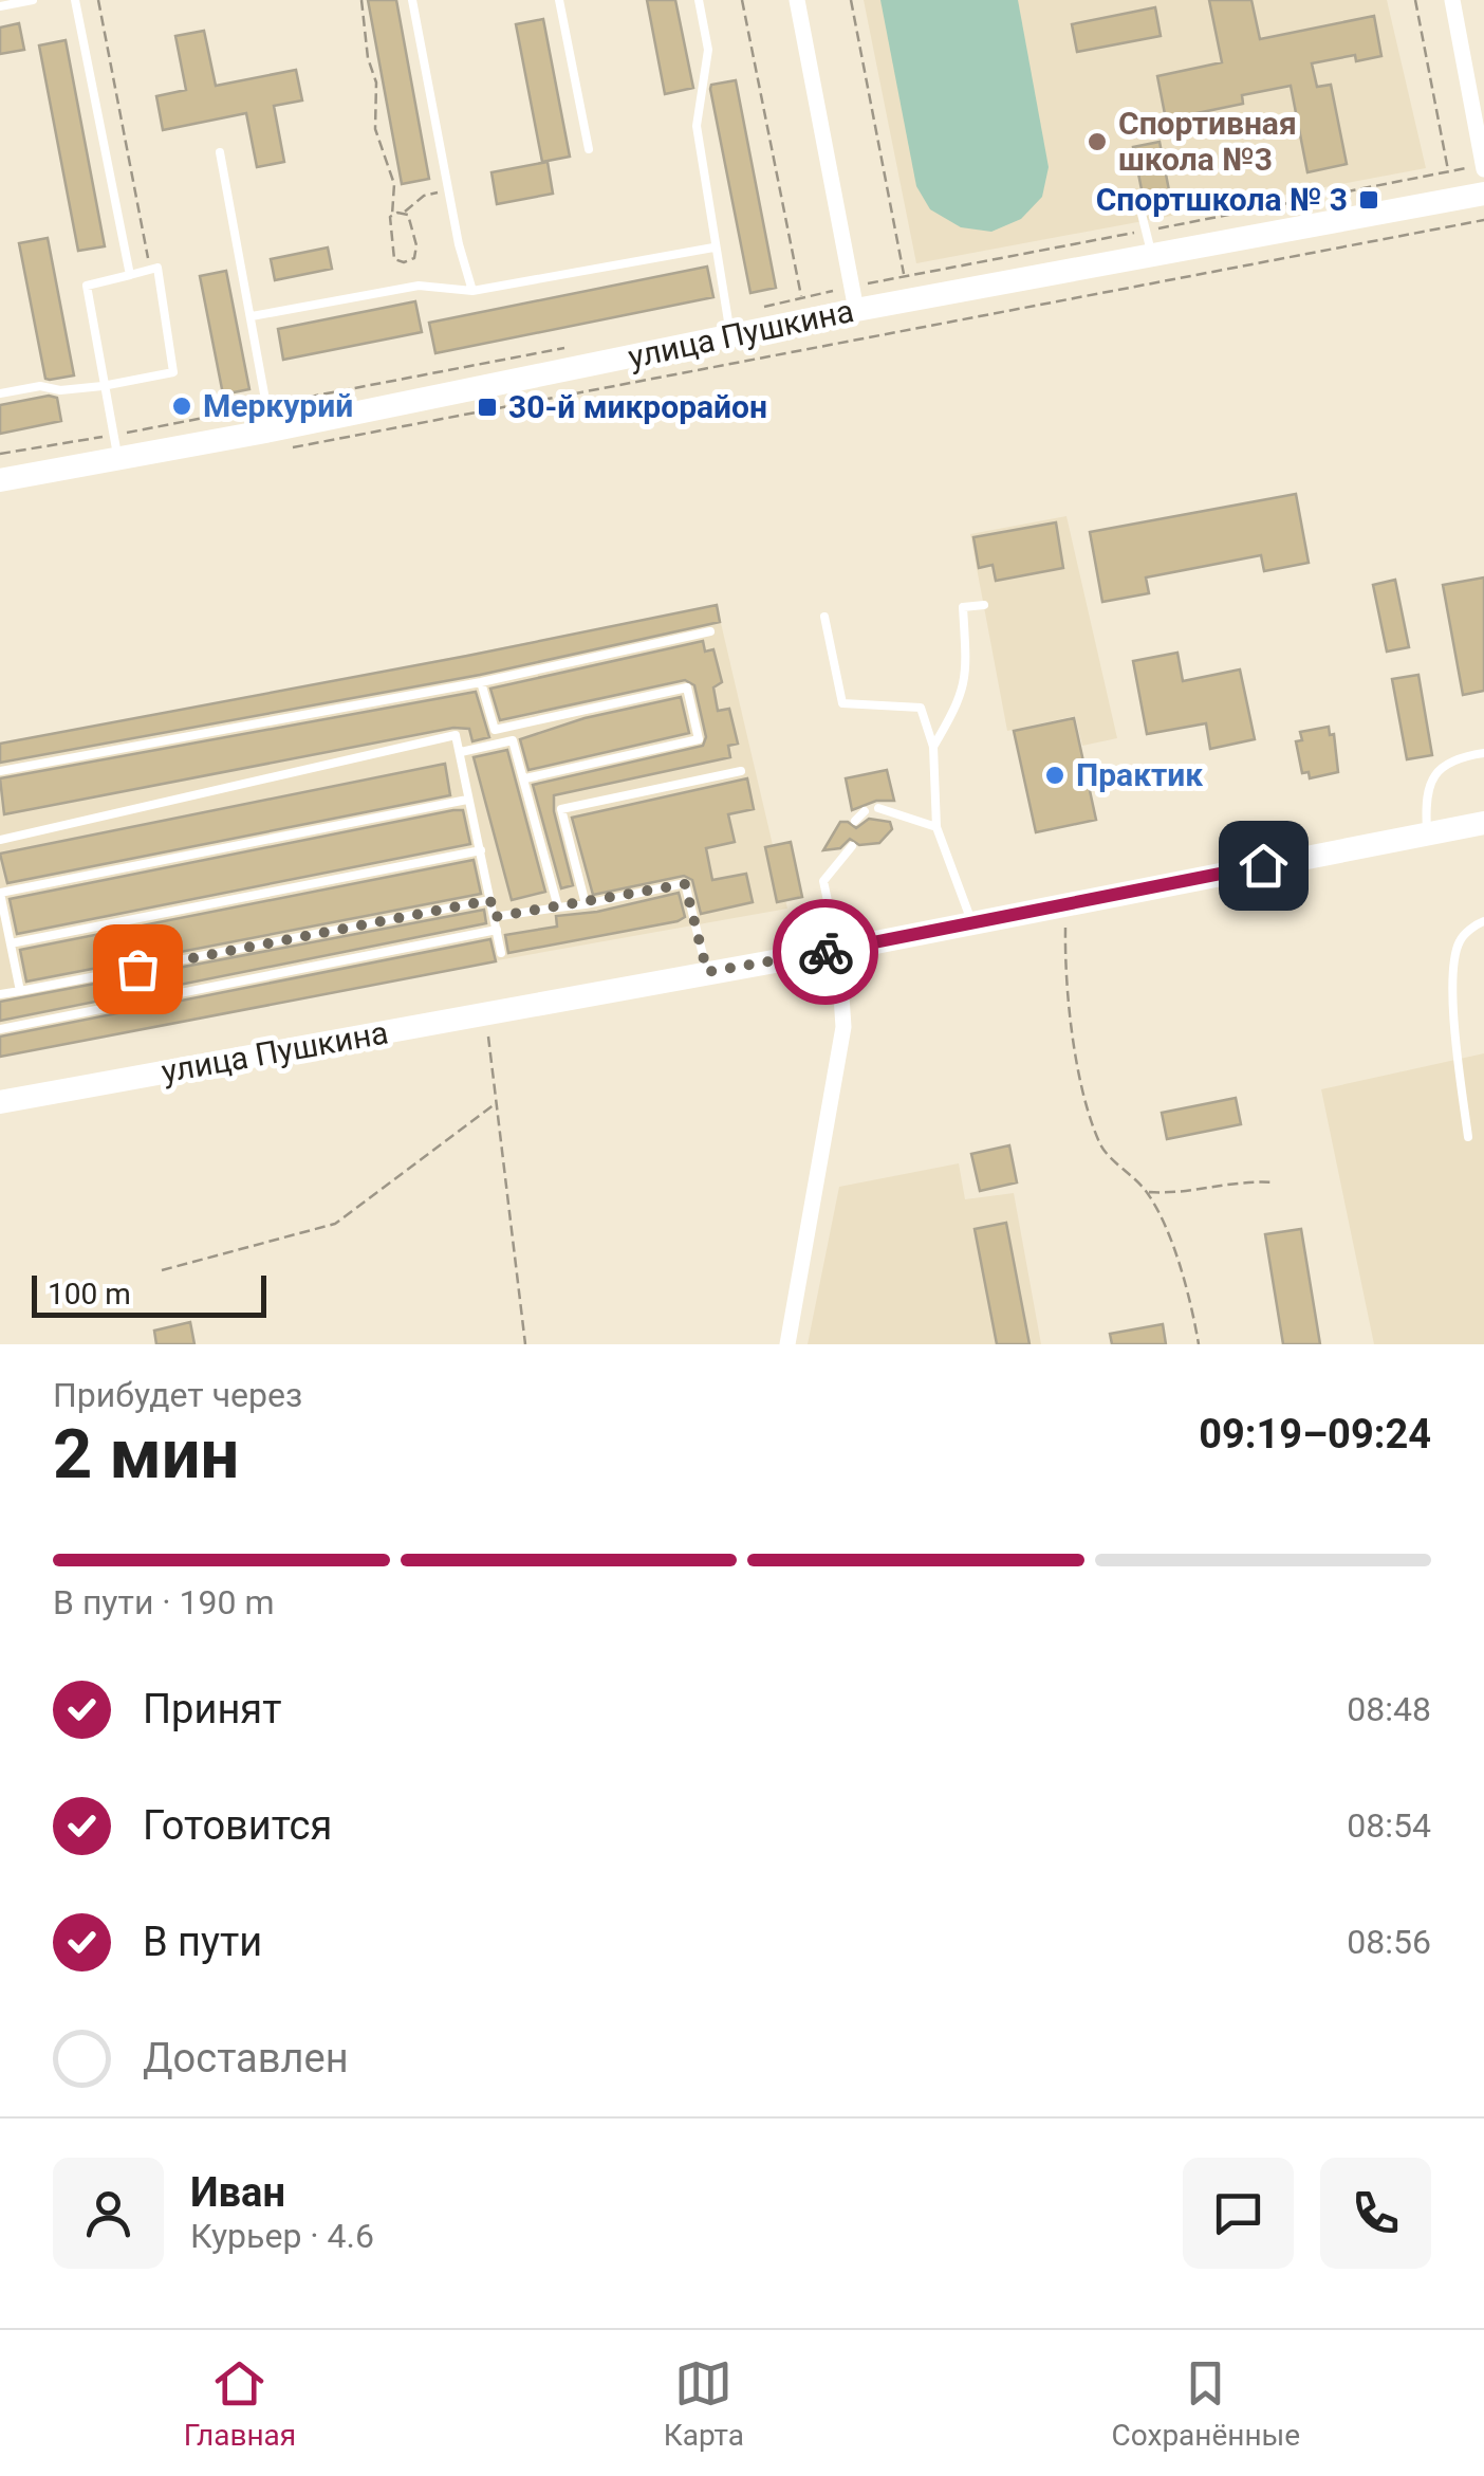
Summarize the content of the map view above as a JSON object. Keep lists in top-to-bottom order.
{
  "streets": {
    "main road": ["улица Пушкина"]
  },
  "places": {
    "other": ["Спортивная школа №3", "Меркурий", "Практик"],
    "transit": ["Спортшкола № 3", "30-й микрорайон"]
  },
  "scale_bar": "100 m",
  "page": {
    "scale": "100 m",
    "heading": ["2 мин", "Прибудет через", "09:19–09:24"],
    "panel": ["Иван", "Курьер · 4.6"],
    "bar": "В пути · 190 m",
    "list": [
      ["Принят", "08:48"],
      ["Готовится", "08:54"],
      ["В пути", "08:56"],
      "Доставлен"
    ],
    "tabs": ["Главная", "Карта", "Сохранённые"]
  }
}
